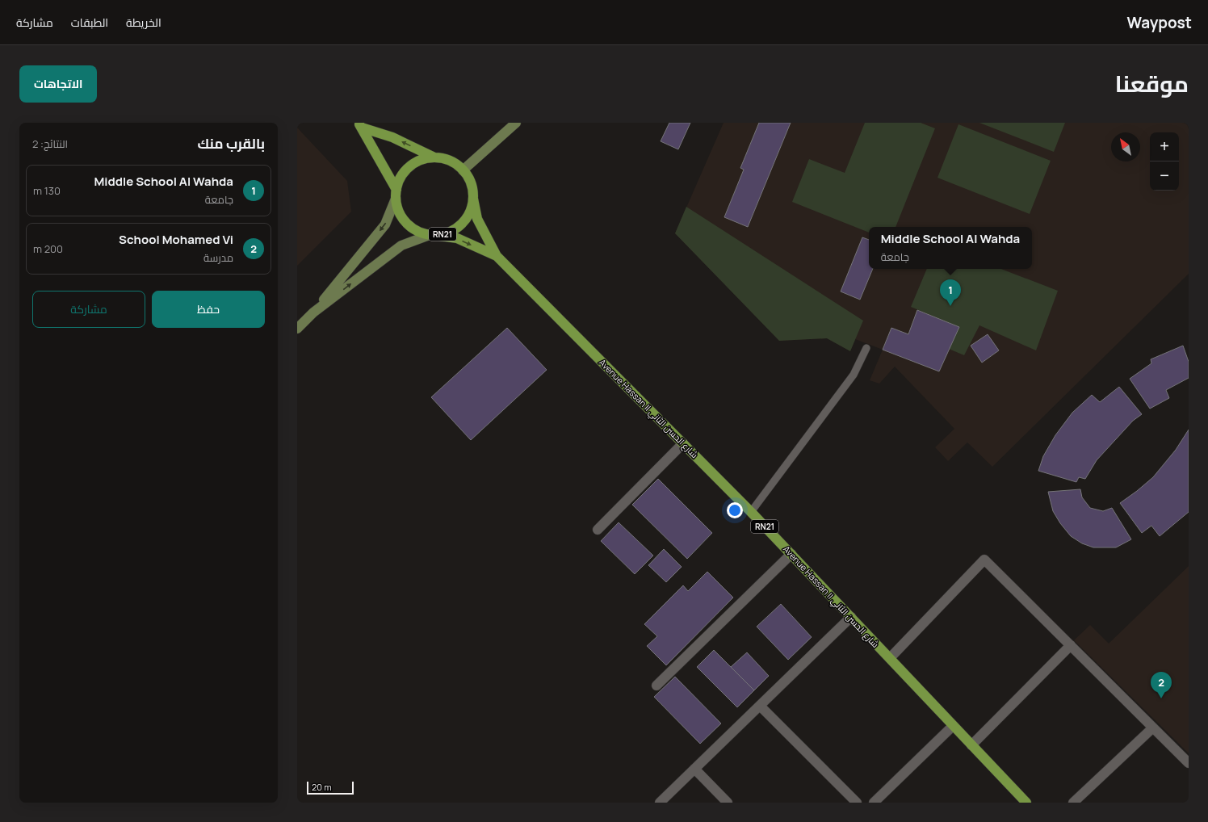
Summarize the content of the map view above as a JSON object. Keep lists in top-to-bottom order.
{
  "streets": {
    "main road": ["RN21", "Avenue Hassan II شارع الحسن الثاني"]
  },
  "crossings": [
    ["RN21", "Avenue Hassan II شارع الحسن الثاني"]
  ],
  "scale_bar": "20 m",
  "north": "top left",
  "page": {
    "header": "Waypost",
    "nav": ["الخريطة", "الطبقات", "مشاركة"],
    "title": "موقعنا",
    "buttons": [
      "الاتجاهات",
      ["حفظ", "مشاركة"]
    ],
    "heading": ["بالقرب منك", "النتائج: 2"],
    "map_buttons": ["+", "−"],
    "list": [
      {
        "mark": "1",
        "name": "Middle School Al Wahda",
        "note": "جامعة",
        "value": "130 m"
      },
      {
        "mark": "2",
        "name": "School Mohamed Vi",
        "note": "مدرسة",
        "value": "200 m"
      }
    ],
    "popup": ["Middle School Al Wahda", "جامعة"],
    "pins": ["1", "2"],
    "scale": "20 m"
  }
}
